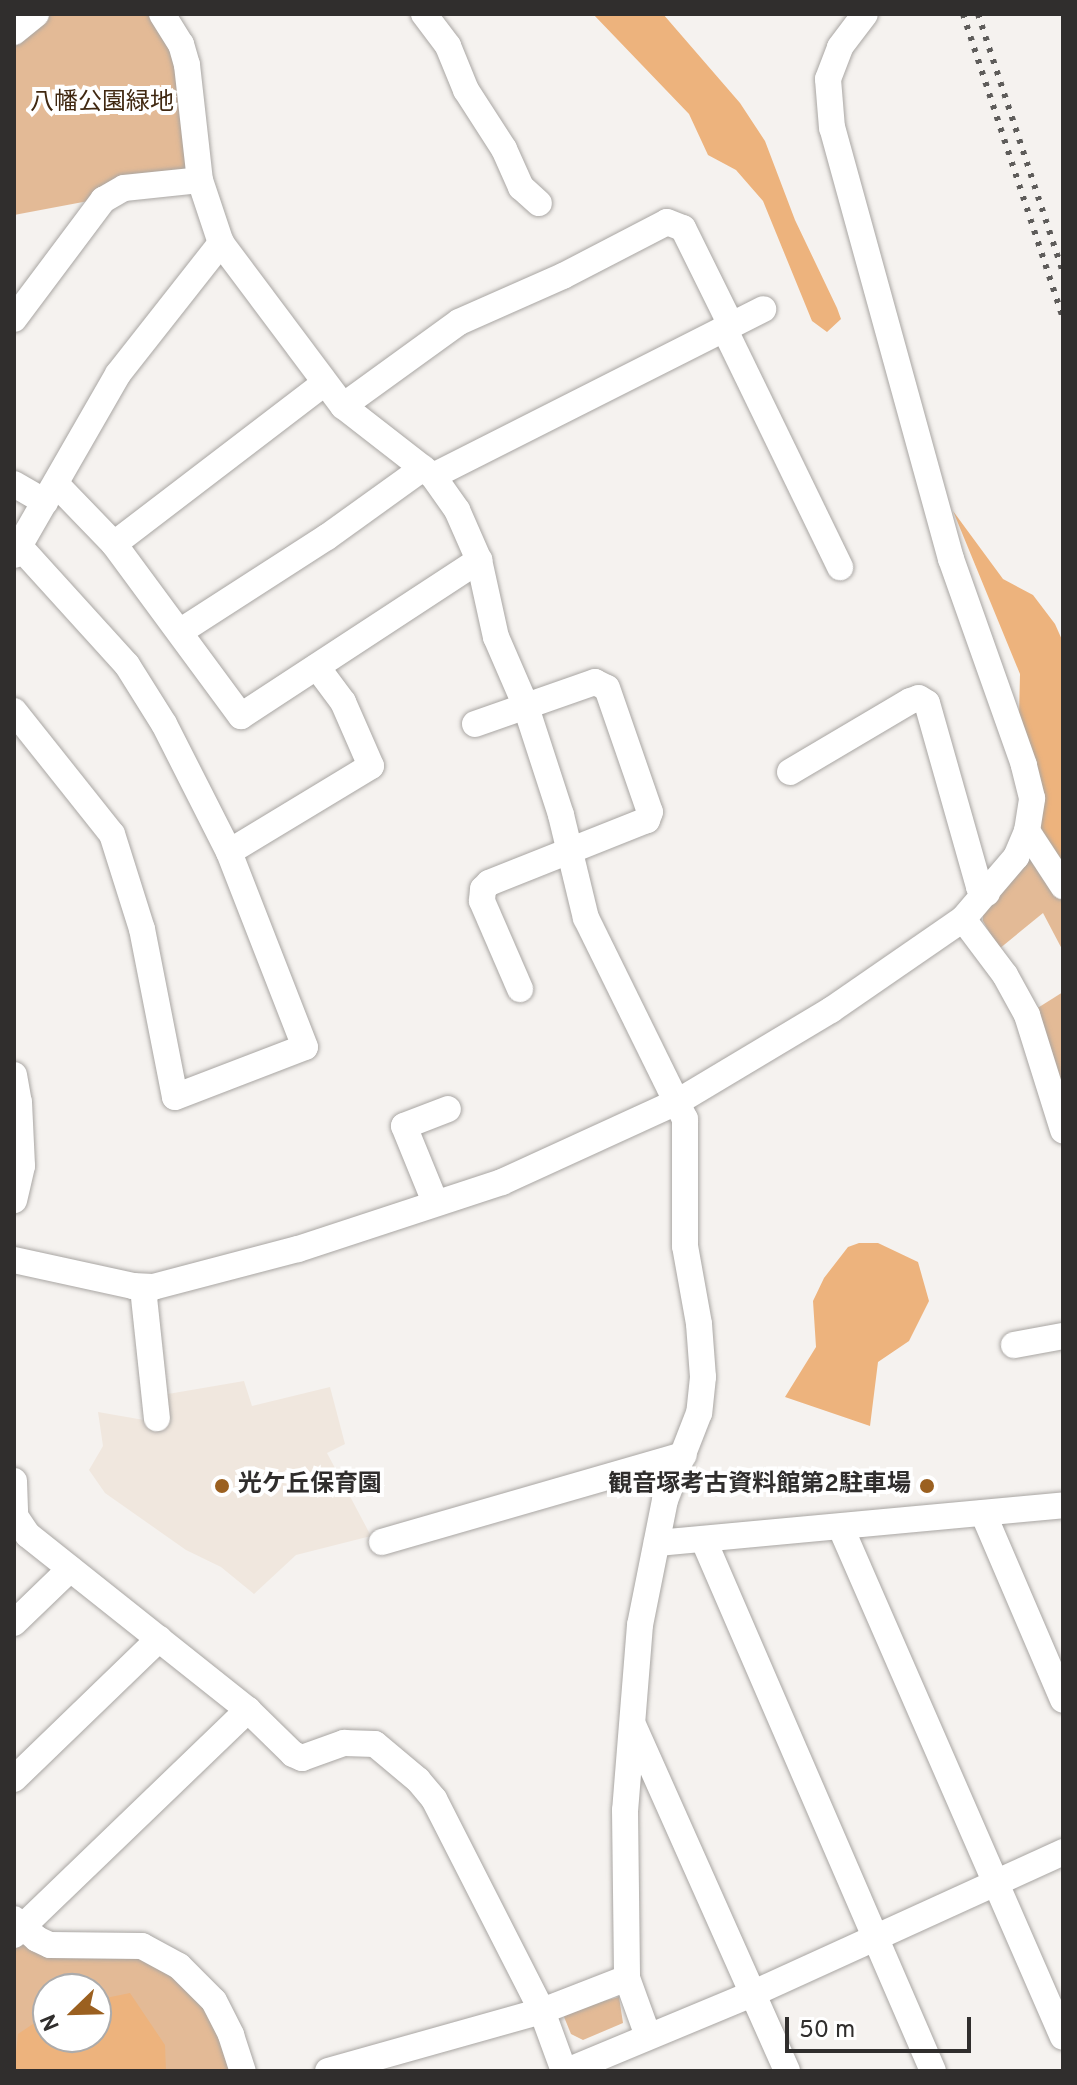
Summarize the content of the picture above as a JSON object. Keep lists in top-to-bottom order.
{
  "parks": ["八幡公園緑地"],
  "places": ["光ケ丘保育園", "観音塚考古資料館第2駐車場"],
  "scale_bar": "50 m",
  "north": "bottom left"
}
